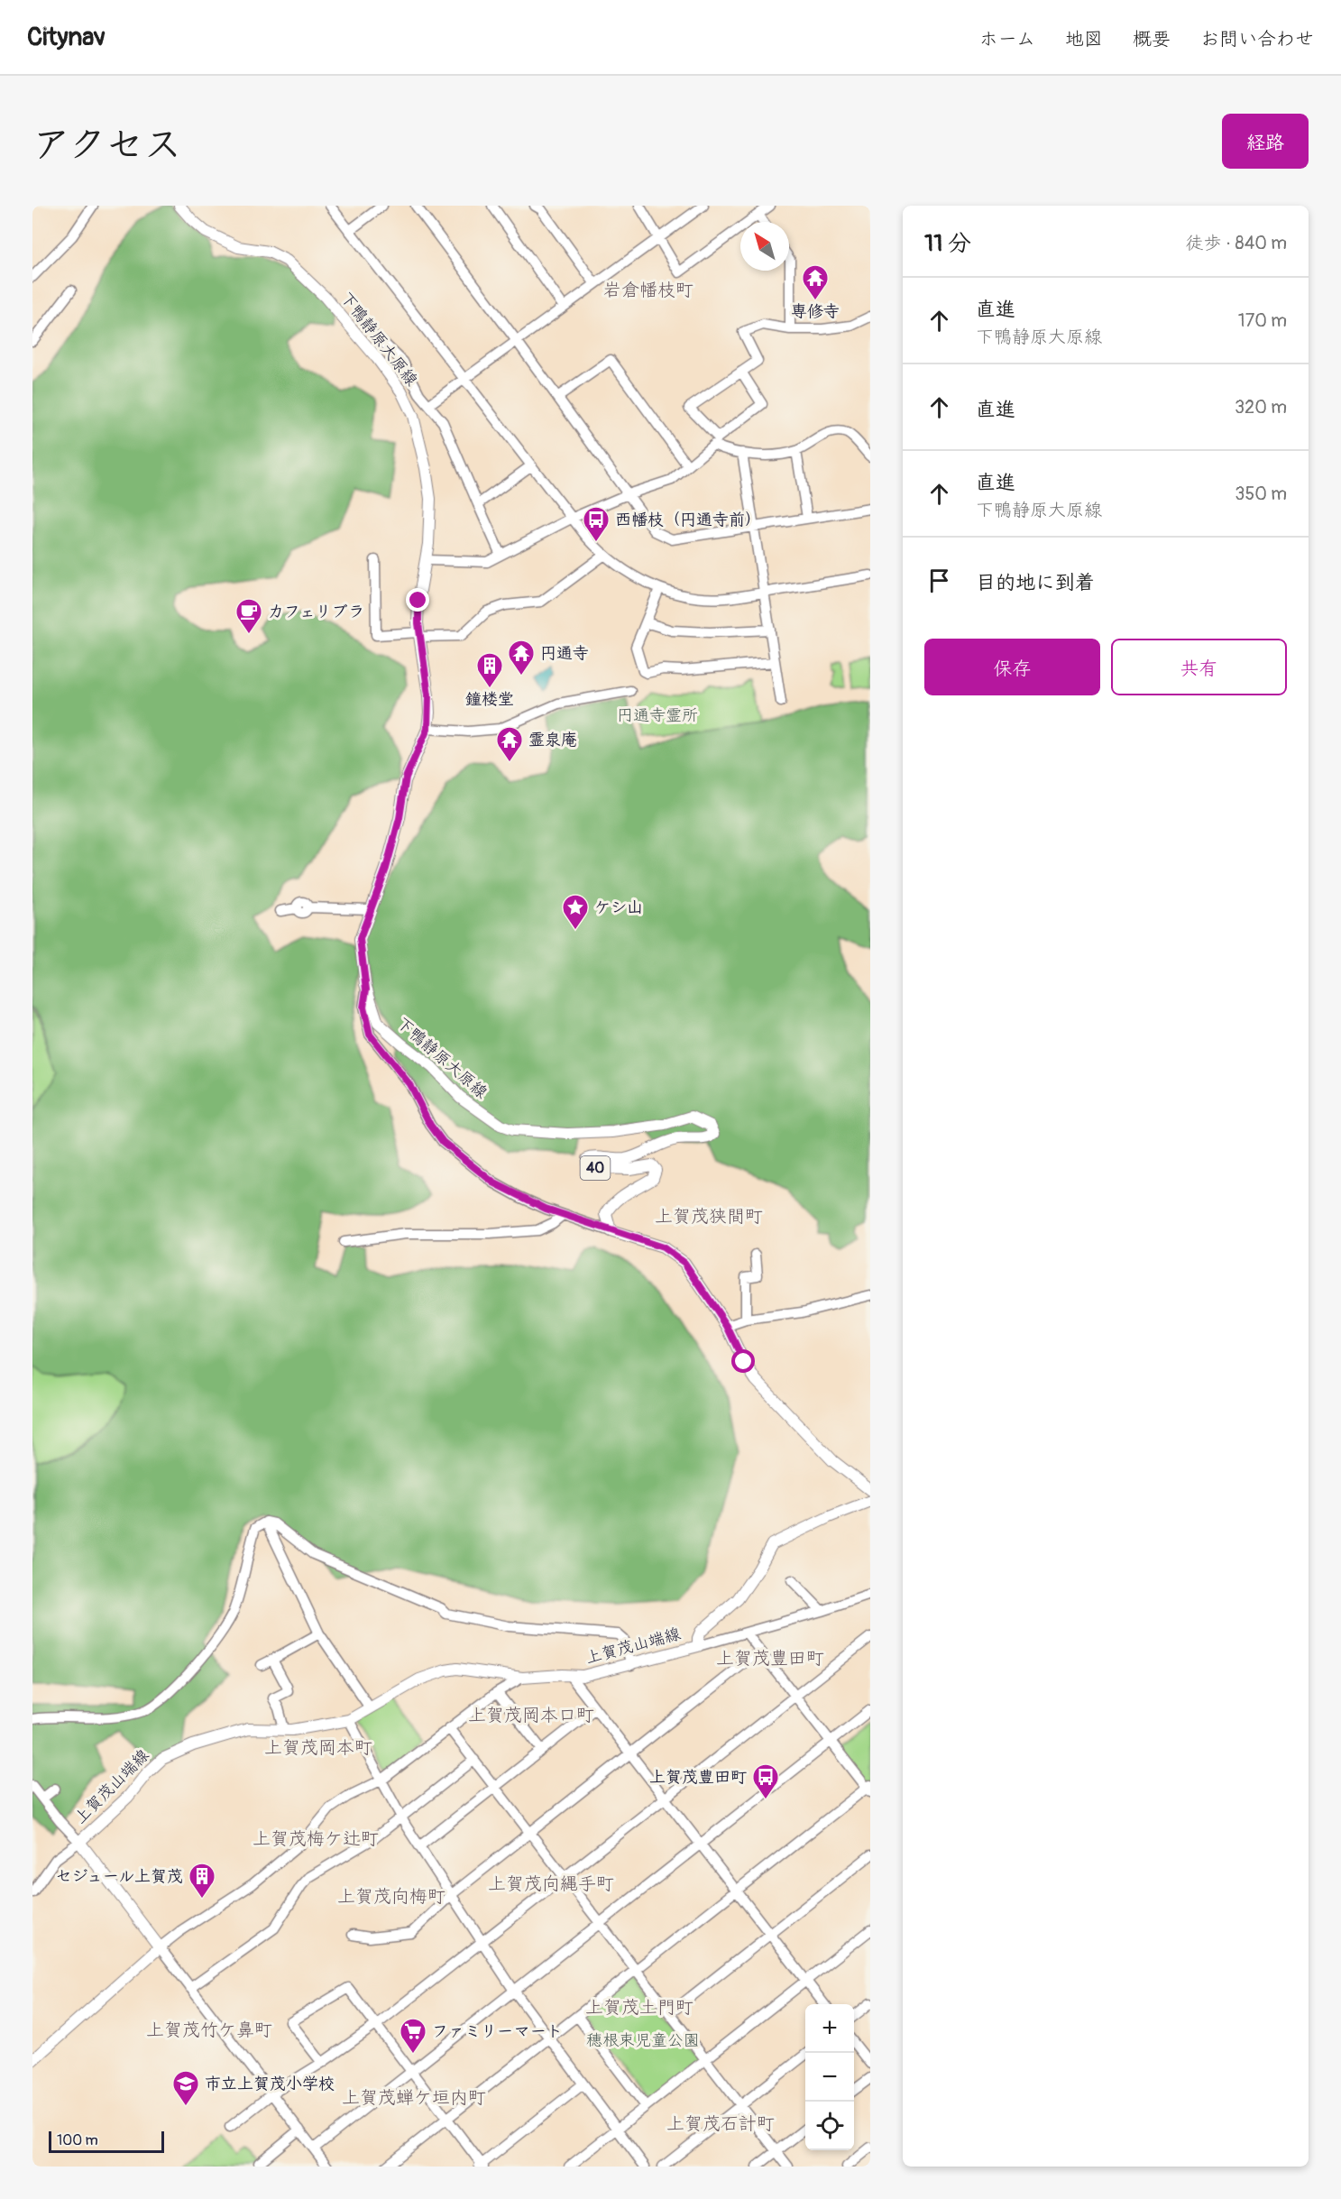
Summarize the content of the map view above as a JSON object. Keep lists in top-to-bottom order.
{
  "streets": {
    "main road": ["下鴨静原大原線", "40", "上賀茂山端線"]
  },
  "districts": [
    "岩倉幡枝町",
    "上賀茂狭間町",
    "上賀茂豊田町",
    "上賀茂岡本口町",
    "上賀茂岡本町",
    "上賀茂梅ケ辻町",
    "上賀茂向縄手町",
    "上賀茂向梅町",
    "上賀茂土門町",
    "上賀茂竹ケ鼻町",
    "上賀茂蝉ケ垣内町",
    "上賀茂石計町"
  ],
  "parks": ["円通寺霊所", "穂根束児童公園"],
  "places": {
    "temple": ["専修寺", "円通寺", "霊泉庵"],
    "bus stop": ["西幡枝（円通寺前）", "上賀茂豊田町"],
    "cafe": ["カフェリブラ"],
    "building": ["鐘楼堂", "セジュール上賀茂"],
    "place": ["ケシ山"],
    "supermarket": ["ファミリーマート"],
    "school or university": ["市立上賀茂小学校"]
  },
  "scale_bar": "100 m",
  "north": "top left",
  "page": {
    "header": "Citynav",
    "nav": [
      "ホーム",
      "地図",
      "概要",
      "お問い合わせ"
    ],
    "title": "アクセス",
    "buttons": [
      "経路",
      ["保存", "共有"]
    ],
    "heading": ["11 分", "徒歩 · 840 m"],
    "list": [
      ["直進", "下鴨静原大原線", "170 m"],
      ["直進", "320 m"],
      ["直進", "下鴨静原大原線", "350 m"],
      "目的地に到着"
    ],
    "map_buttons": ["+", "−"],
    "scale": "100 m"
  }
}
